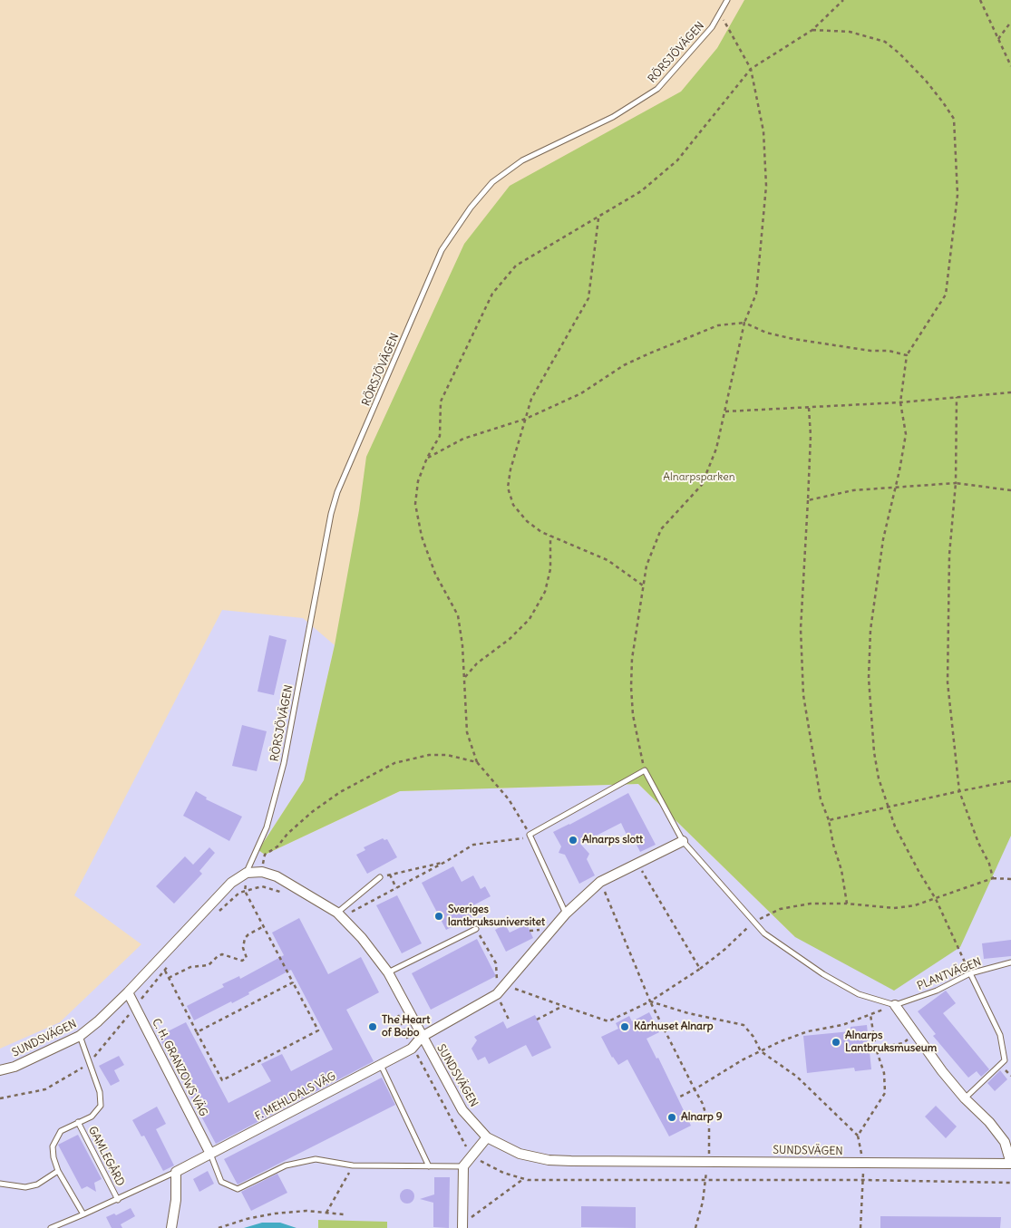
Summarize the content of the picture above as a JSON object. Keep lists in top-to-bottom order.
{
  "streets": {
    "street": ["SUNDSVÄGEN", "C. H. GRANZOWS VÄG", "F. MEHLDALS VÄG"],
    "lane": ["RÖRSJÖVÄGEN", "PLANTVÄGEN", "GAMLEGÅRD"]
  },
  "crossings": [
    ["RÖRSJÖVÄGEN", "SUNDSVÄGEN"],
    ["SUNDSVÄGEN", "C. H. GRANZOWS VÄG"],
    ["SUNDSVÄGEN", "F. MEHLDALS VÄG"],
    ["SUNDSVÄGEN", "GAMLEGÅRD"],
    ["C. H. GRANZOWS VÄG", "F. MEHLDALS VÄG"],
    ["F. MEHLDALS VÄG", "GAMLEGÅRD"]
  ],
  "parks": ["Alnarpsparken"],
  "places": [
    "Alnarps slott",
    "Sveriges lantbruksuniversitet",
    "The Heart of Bobo",
    "Kårhuset Alnarp",
    "Alnarps Lantbruksmuseum",
    "Alnarp 9"
  ]
}
